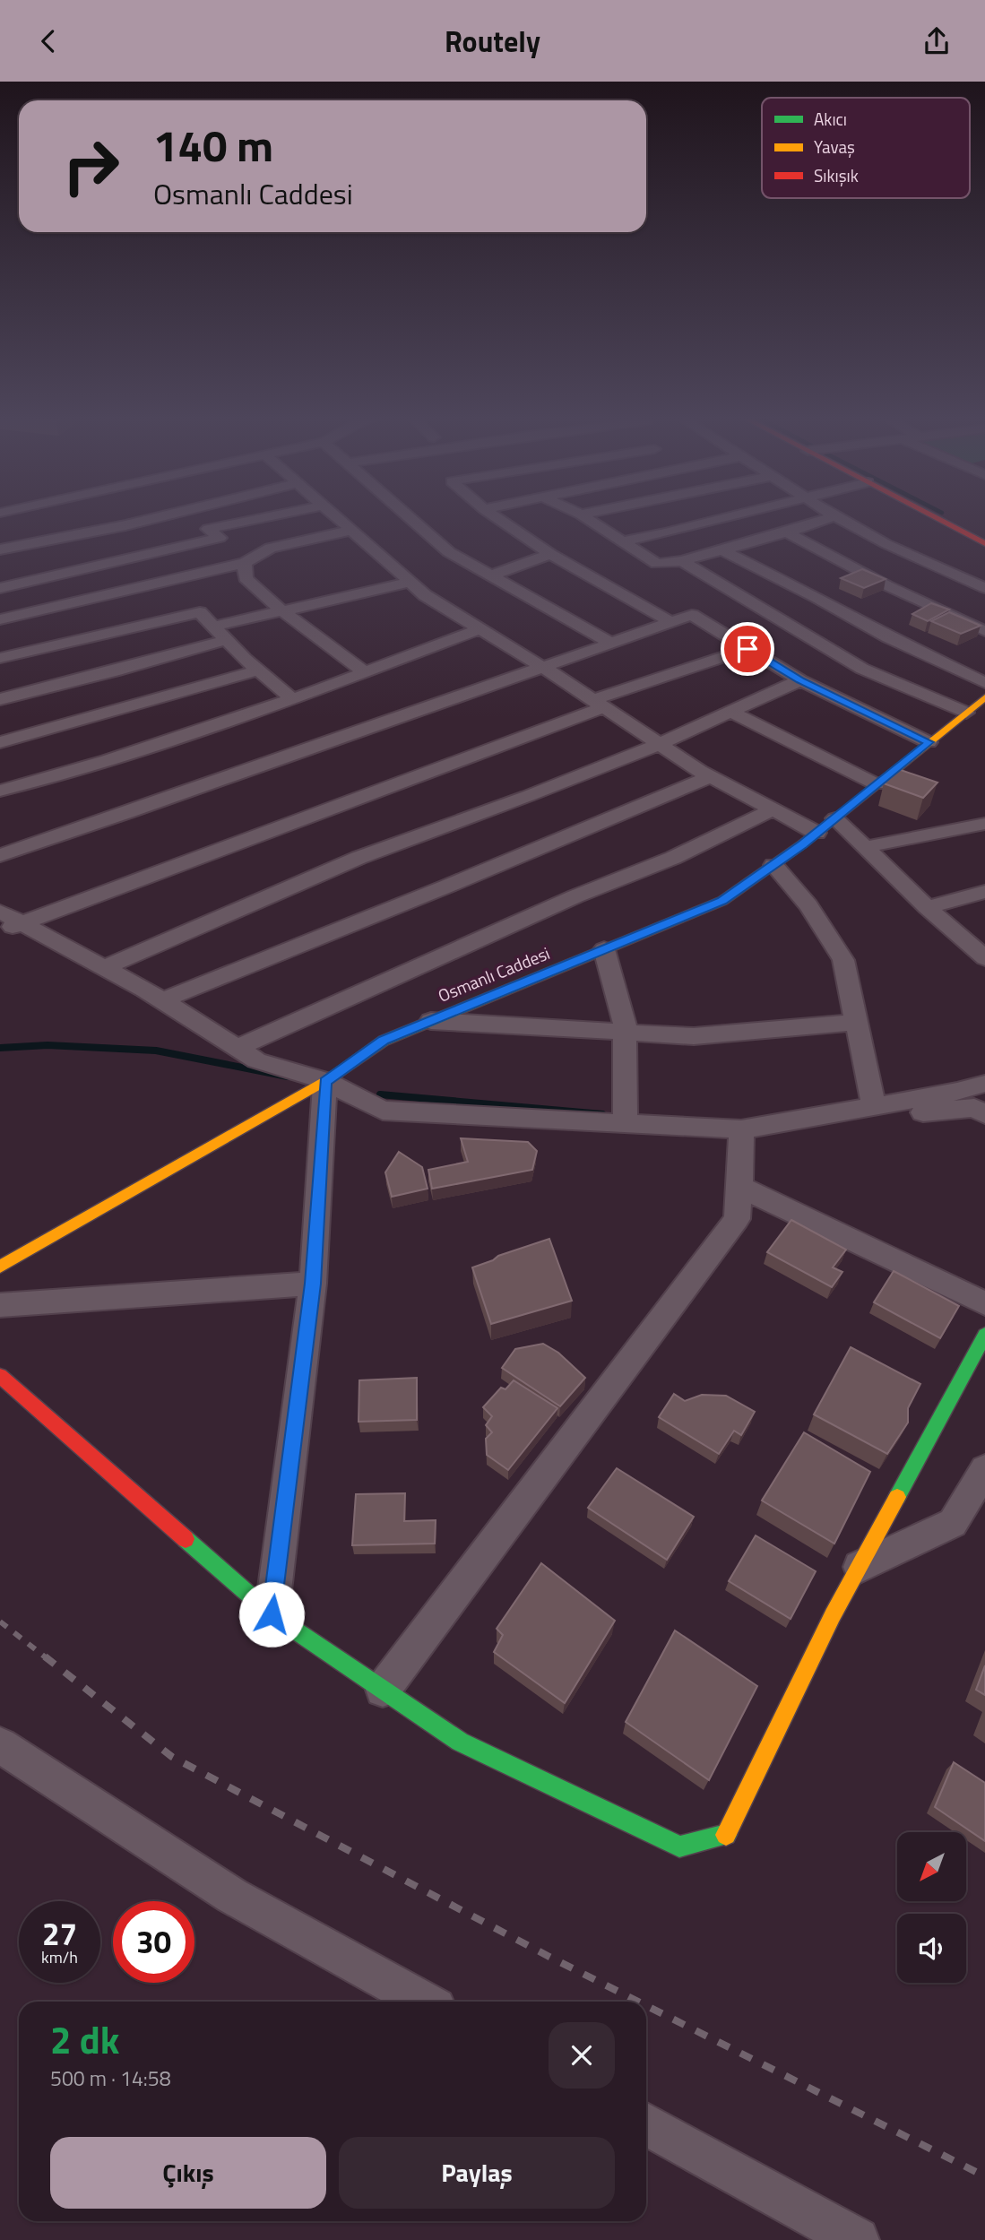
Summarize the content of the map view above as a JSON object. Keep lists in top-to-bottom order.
{
  "streets": {
    "street": ["Osmanlı Caddesi"]
  },
  "legend": ["Akıcı", "Yavaş", "Sıkışık"],
  "north": "bottom left",
  "page": {
    "header": "Routely",
    "turn": ["140 m", "Osmanlı Caddesi"],
    "speed": "27 km/h",
    "limit": "30",
    "heading": ["2 dk", "500 m · 14:58"],
    "buttons": ["Çıkış", "Paylaş"]
  }
}
